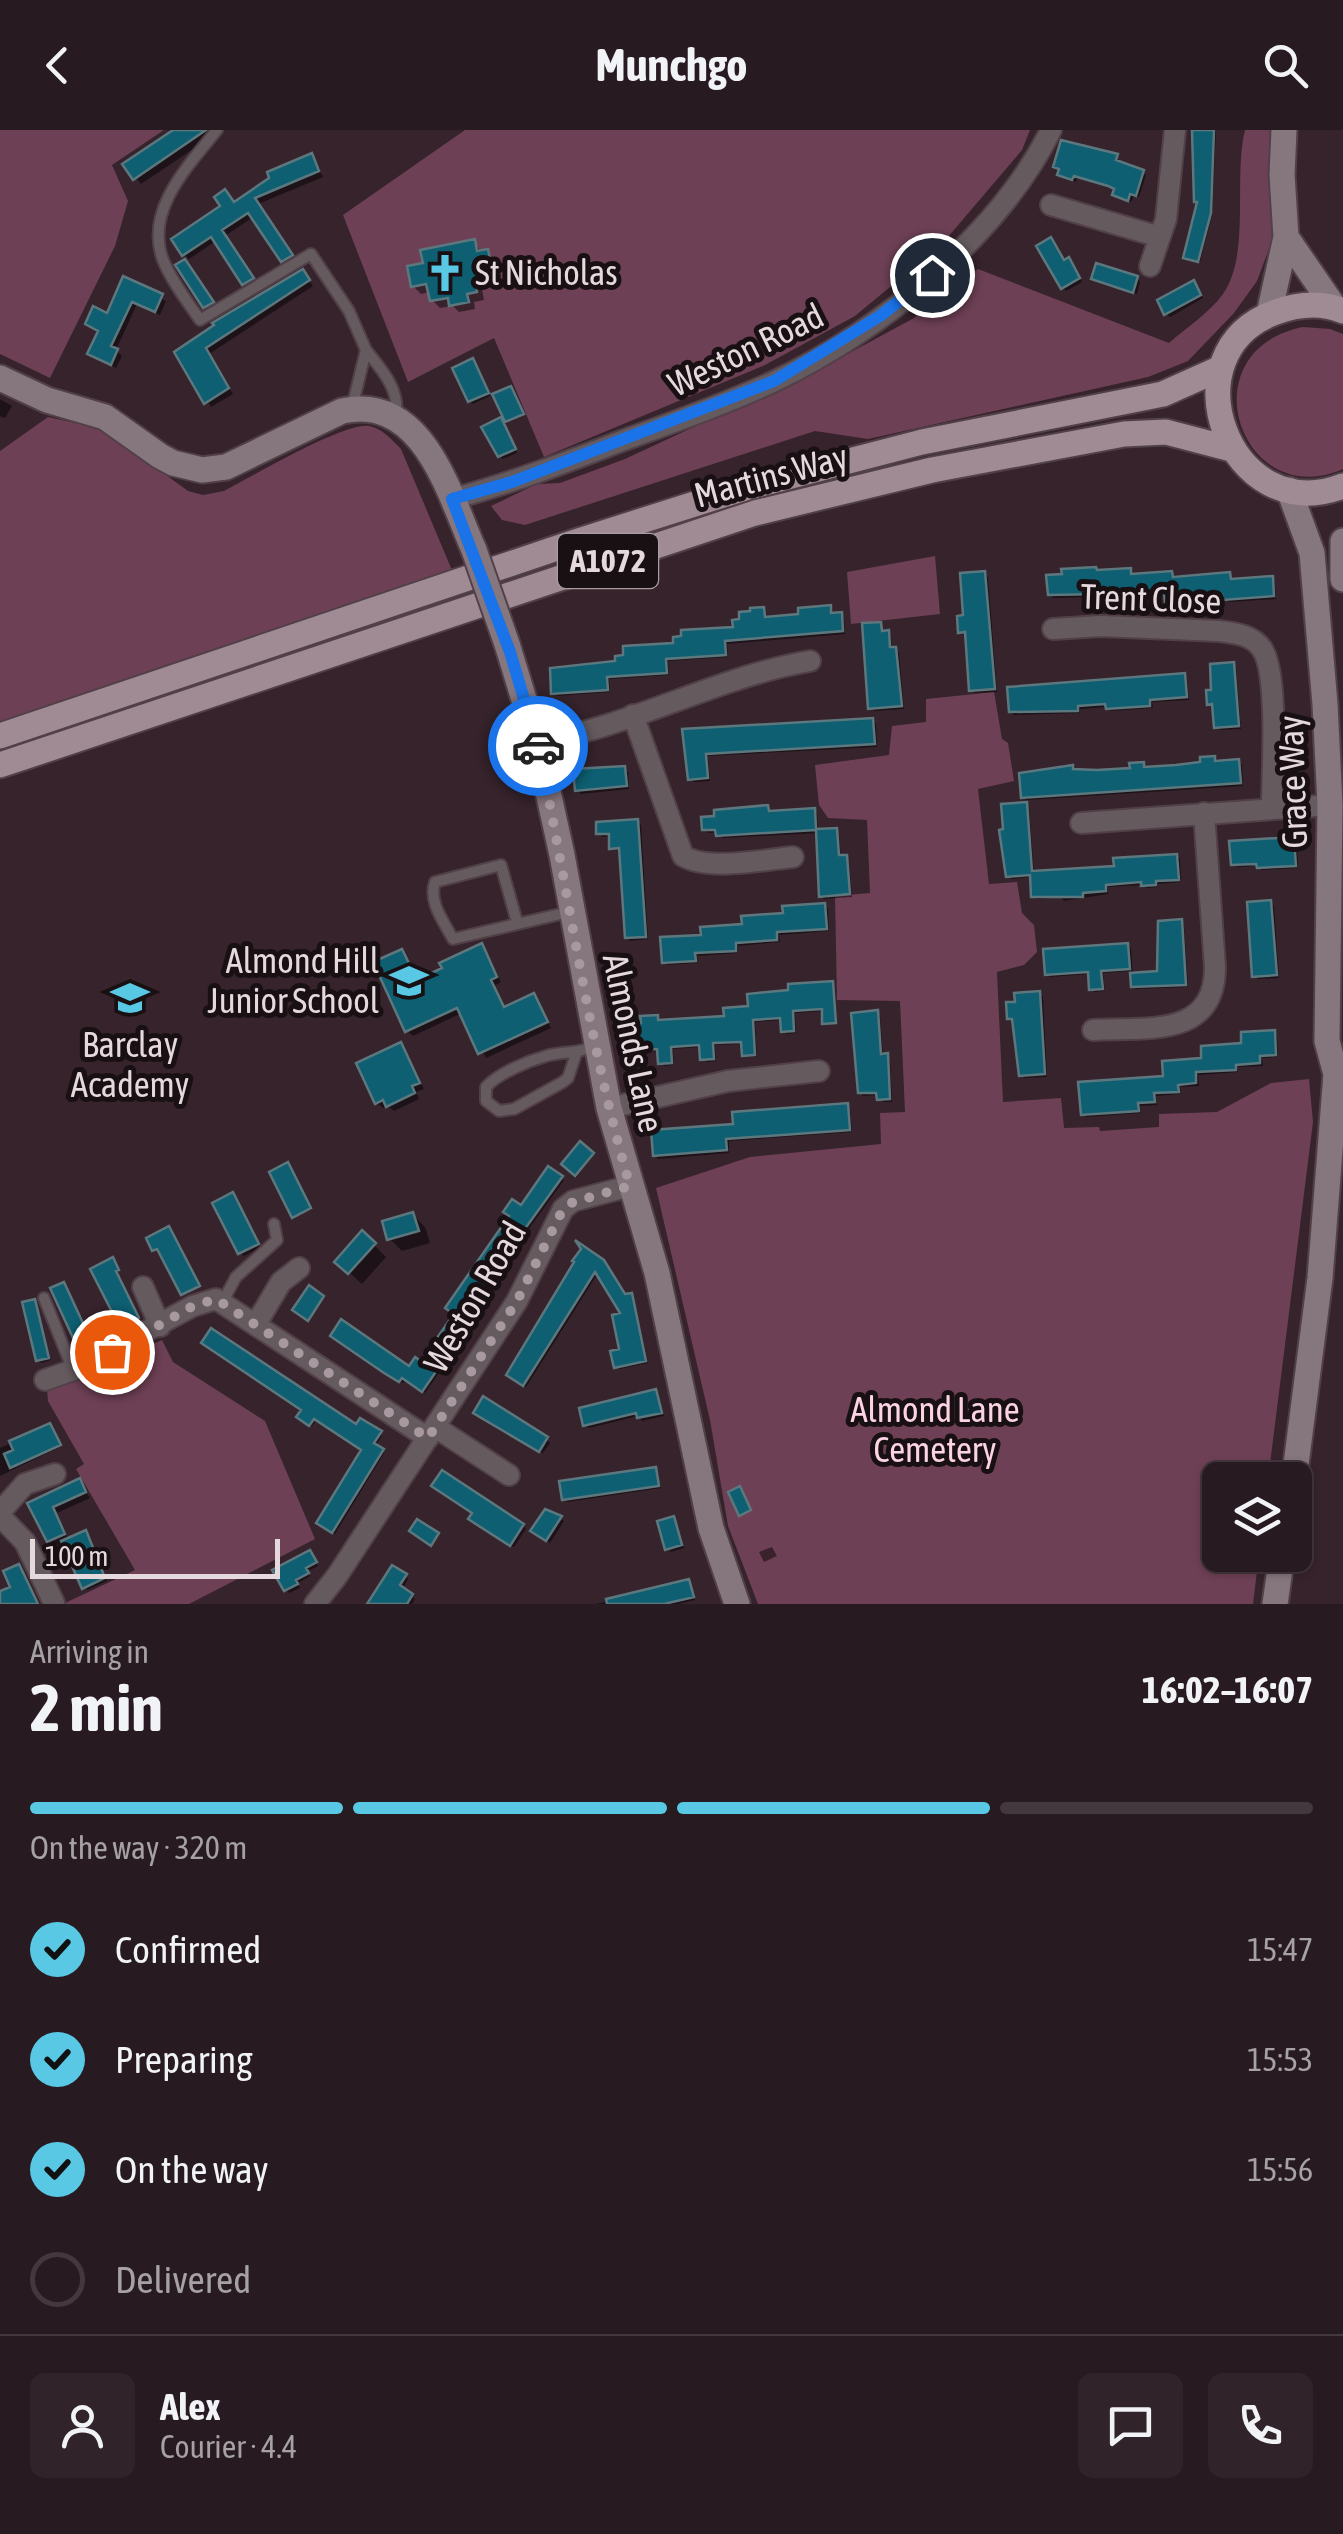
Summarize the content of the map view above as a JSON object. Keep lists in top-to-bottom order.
{
  "streets": {
    "main road": ["Martins Way", "A1072"],
    "street": [
      "Weston Road",
      "Trent Close",
      "Grace Way",
      "Almonds Lane"
    ]
  },
  "crossings": [
    ["Weston Road", "Almonds Lane"],
    ["Martins Way", "Grace Way"]
  ],
  "parks": ["Almond Lane Cemetery"],
  "places": {
    "church": ["St Nicholas"],
    "school or university": ["Almond Hill Junior School", "Barclay Academy"]
  },
  "scale_bar": "100 m",
  "page": {
    "header": "Munchgo",
    "scale": "100 m",
    "heading": ["2 min", "Arriving in", "16:02–16:07"],
    "panel": ["Alex", "Courier · 4.4"],
    "bar": "On the way · 320 m",
    "list": [
      ["Confirmed", "15:47"],
      ["Preparing", "15:53"],
      ["On the way", "15:56"],
      "Delivered"
    ]
  }
}
